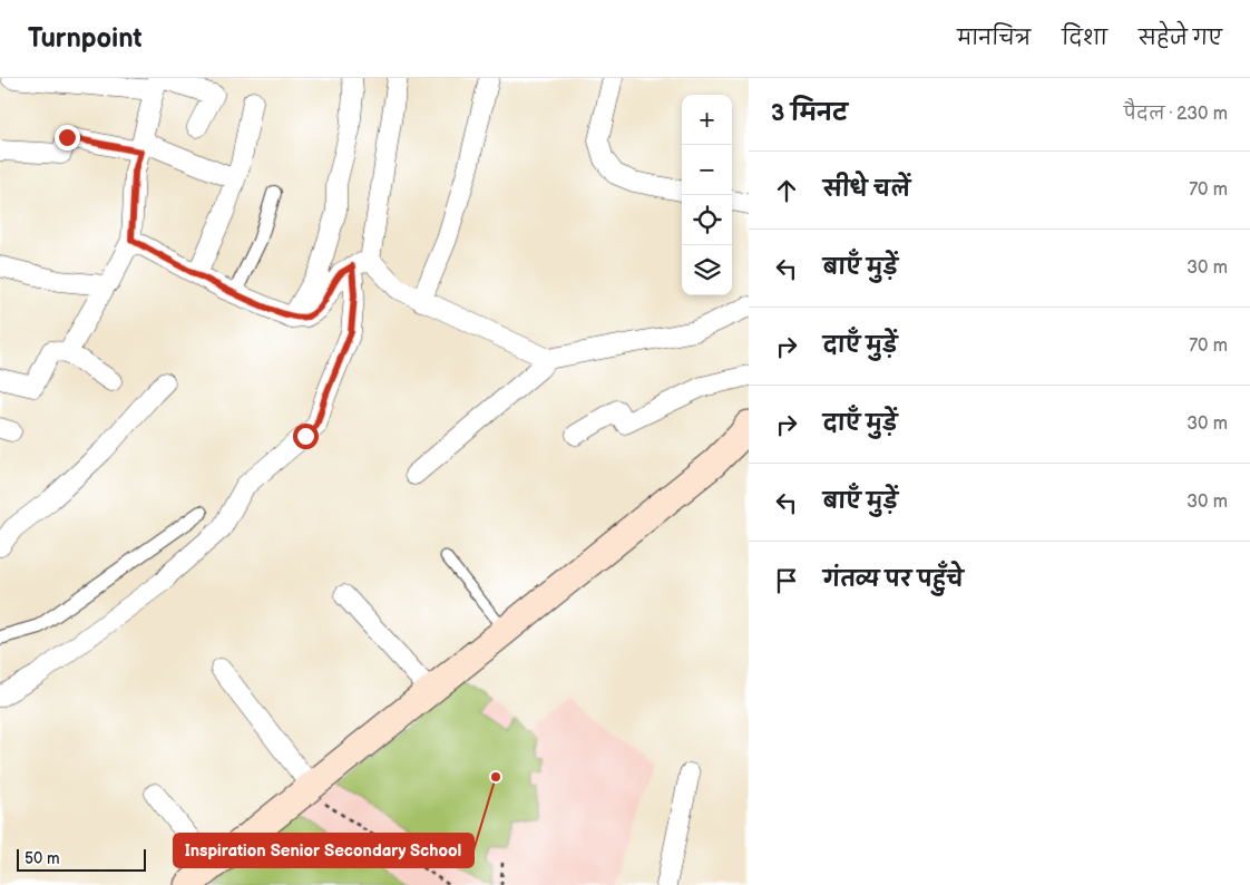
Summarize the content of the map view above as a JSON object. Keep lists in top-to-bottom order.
{
  "places": ["Inspiration Senior Secondary School"],
  "scale_bar": "50 m",
  "page": {
    "header": "Turnpoint",
    "nav": ["मानचित्र", "दिशा", "सहेजे गए"],
    "heading": ["3 मिनट", "पैदल · 230 m"],
    "map_buttons": ["+", "−"],
    "list": [
      ["सीधे चलें", "70 m"],
      ["बाएँ मुड़ें", "30 m"],
      ["दाएँ मुड़ें", "70 m"],
      ["दाएँ मुड़ें", "30 m"],
      ["बाएँ मुड़ें", "30 m"],
      "गंतव्य पर पहुँचे"
    ],
    "scale": "50 m"
  }
}
